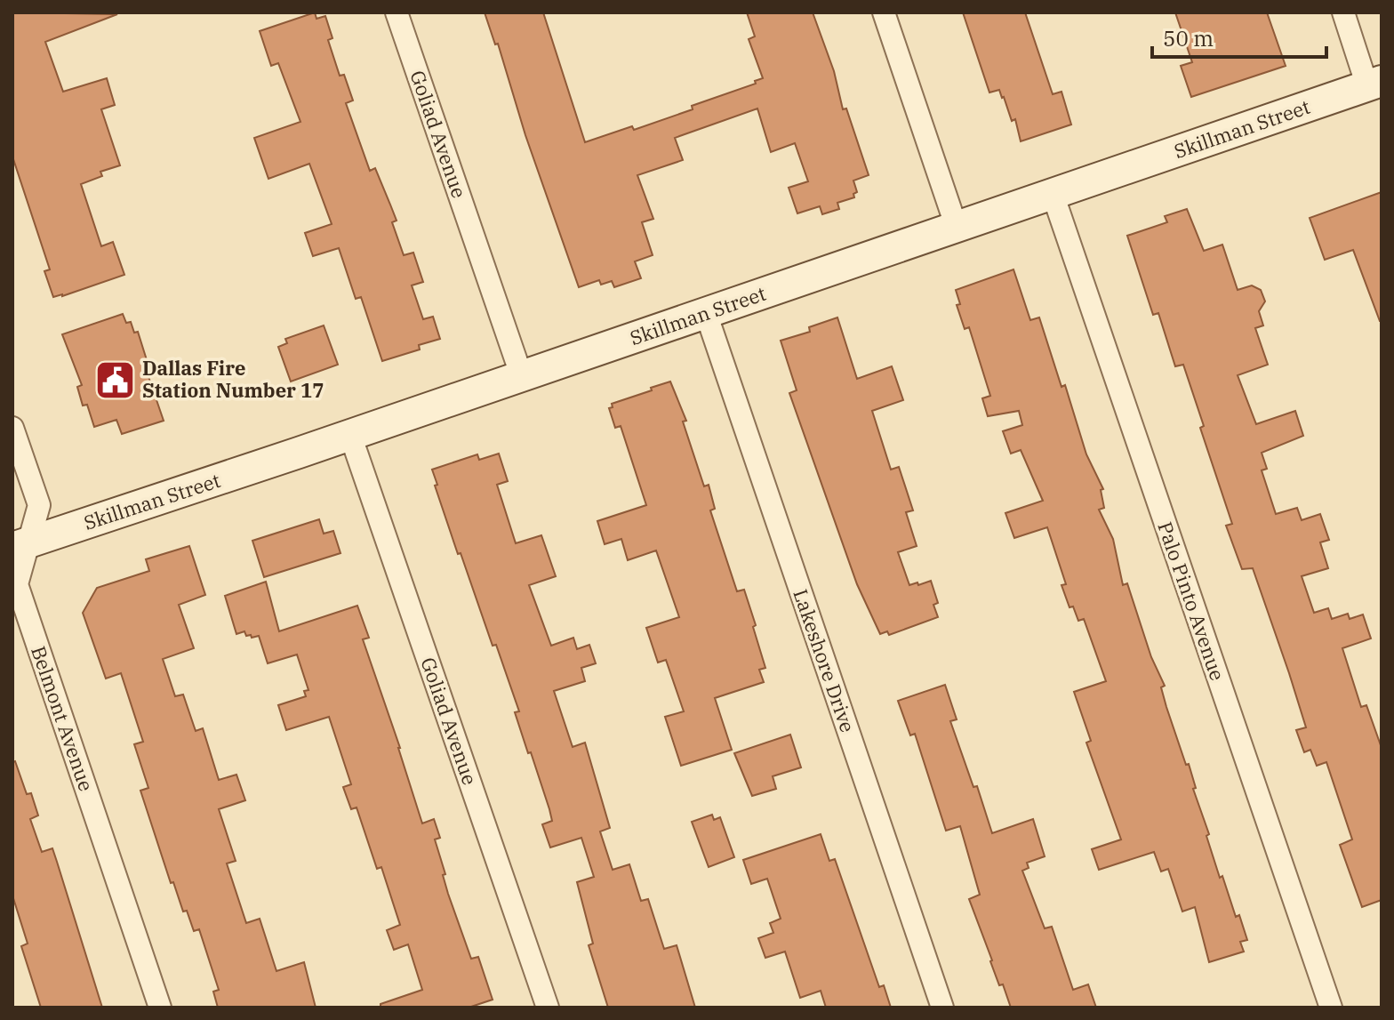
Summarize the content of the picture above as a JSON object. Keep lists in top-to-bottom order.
{
  "streets": {
    "main road": ["Skillman Street"],
    "street": [
      "Goliad Avenue",
      "Palo Pinto Avenue",
      "Lakeshore Drive",
      "Belmont Avenue"
    ]
  },
  "crossings": [
    ["Skillman Street", "Goliad Avenue"],
    ["Skillman Street", "Palo Pinto Avenue"],
    ["Skillman Street", "Lakeshore Drive"],
    ["Skillman Street", "Belmont Avenue"]
  ],
  "places": {
    "public building": ["Dallas Fire Station Number 17"]
  },
  "scale_bar": "50 m"
}
